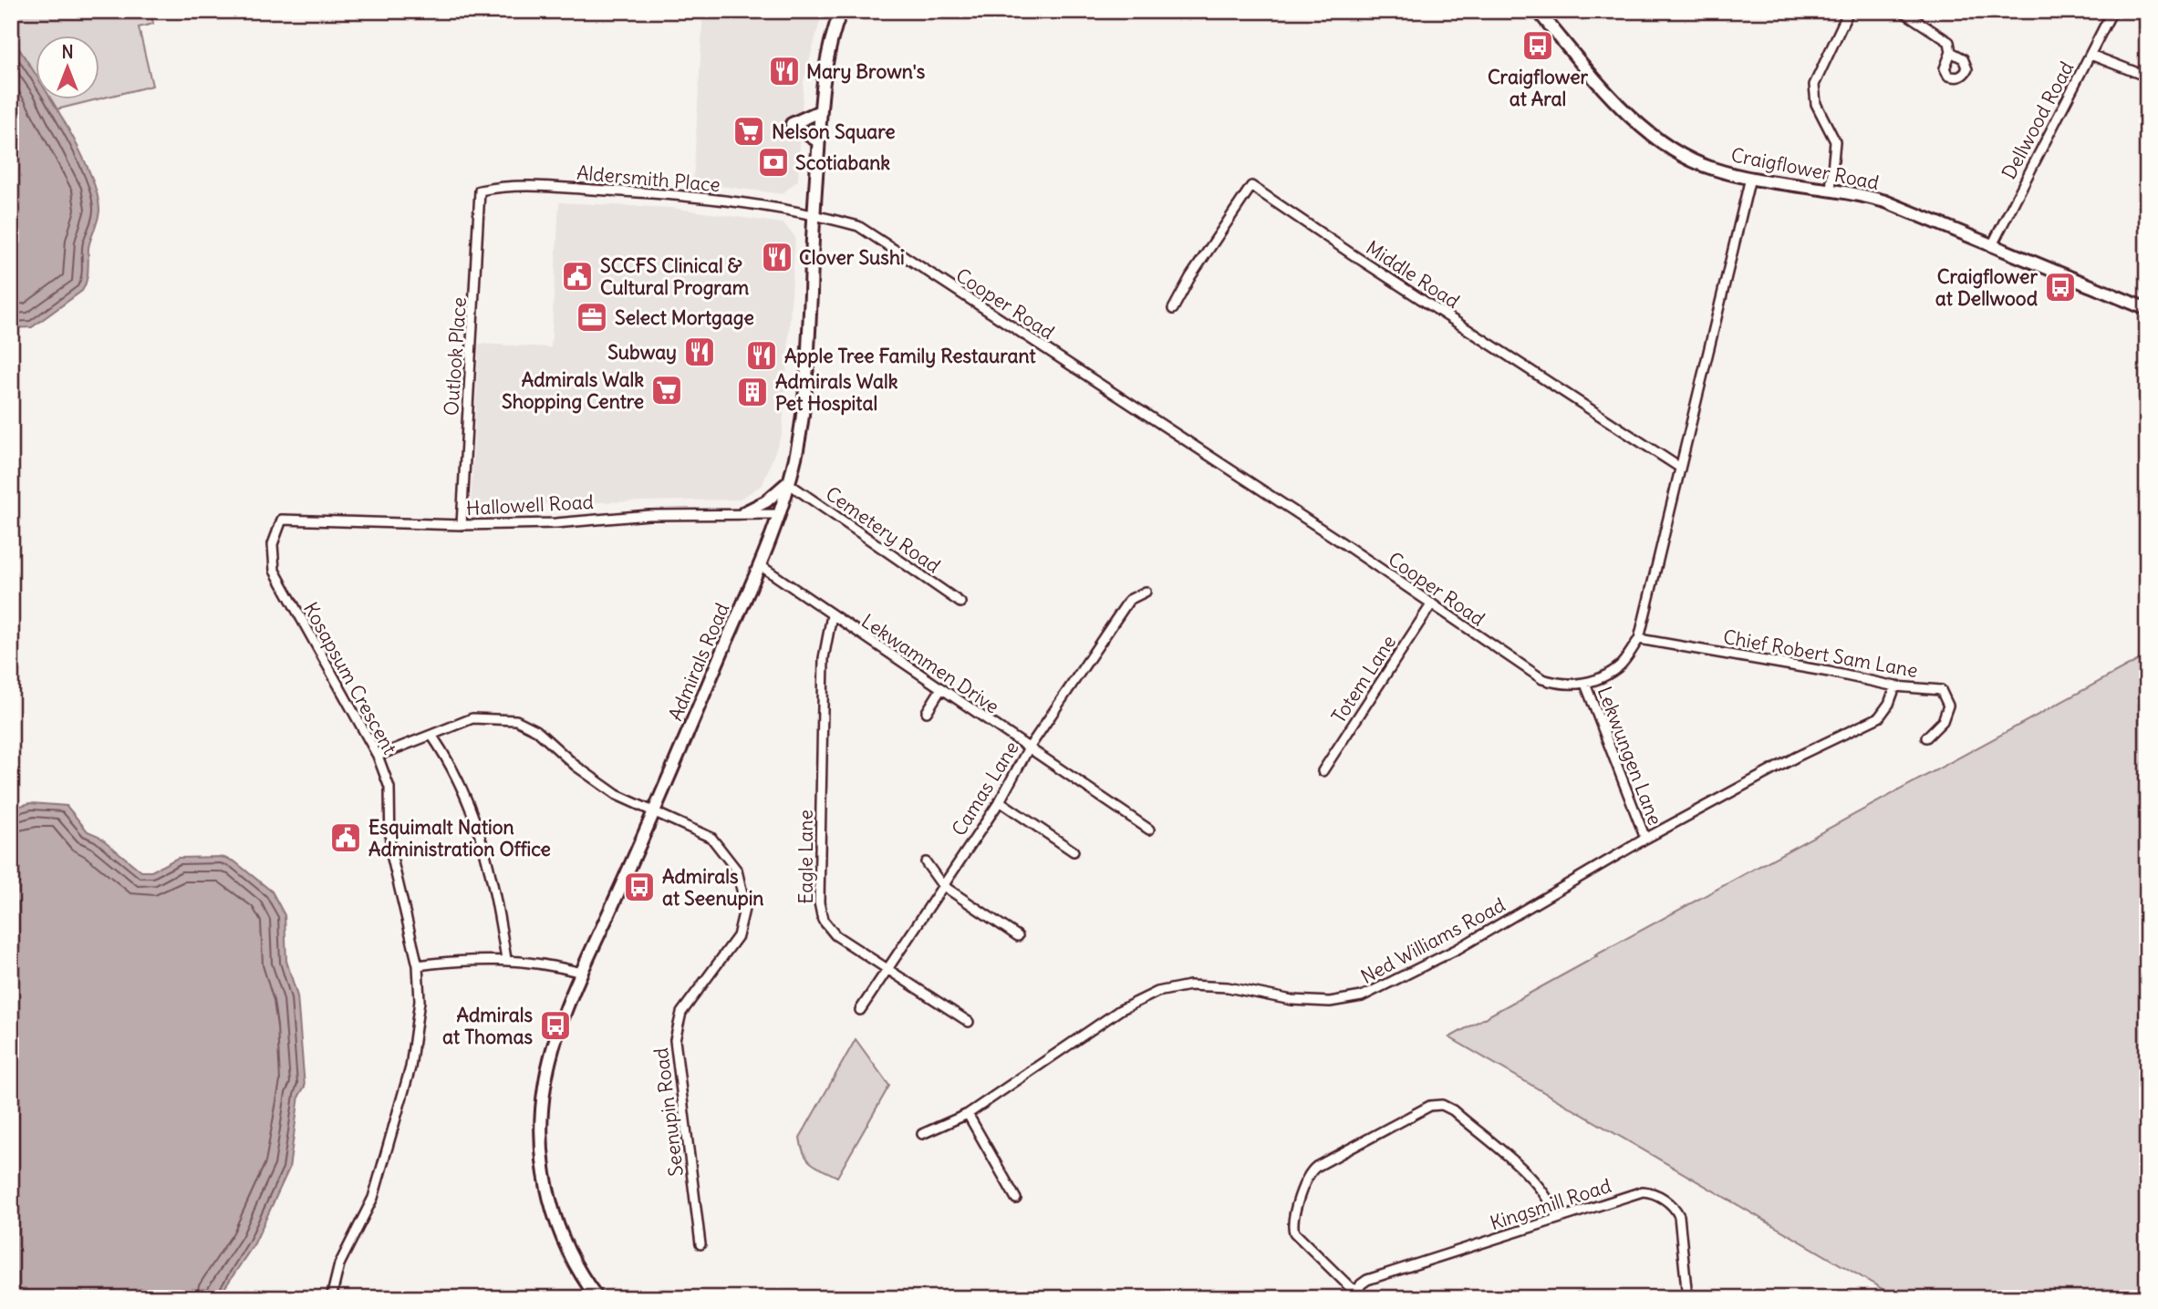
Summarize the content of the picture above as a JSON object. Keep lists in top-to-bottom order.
{
  "streets": {
    "main road": ["Craigflower Road", "Admirals Road"],
    "street": [
      "Dellwood Road",
      "Aldersmith Place",
      "Middle Road",
      "Cooper Road",
      "Outlook Place",
      "Hallowell Road",
      "Cemetery Road",
      "Chief Robert Sam Lane",
      "Lekwammen Drive",
      "Kosapsum Crescent",
      "Totem Lane",
      "Lekwungen Lane",
      "Camas Lane",
      "Eagle Lane",
      "Ned Williams Road",
      "Seenupin Road",
      "Kingsmill Road"
    ]
  },
  "crossings": [
    ["Dellwood Road", "Craigflower Road"],
    ["Craigflower Road", "Cooper Road"],
    ["Aldersmith Place", "Cooper Road"],
    ["Aldersmith Place", "Outlook Place"],
    ["Aldersmith Place", "Admirals Road"],
    ["Middle Road", "Cooper Road"],
    ["Cooper Road", "Chief Robert Sam Lane"],
    ["Cooper Road", "Admirals Road"],
    ["Cooper Road", "Totem Lane"],
    ["Cooper Road", "Lekwungen Lane"],
    ["Outlook Place", "Hallowell Road"],
    ["Hallowell Road", "Admirals Road"],
    ["Hallowell Road", "Kosapsum Crescent"],
    ["Cemetery Road", "Admirals Road"],
    ["Chief Robert Sam Lane", "Ned Williams Road"],
    ["Admirals Road", "Lekwammen Drive"],
    ["Admirals Road", "Seenupin Road"],
    ["Lekwammen Drive", "Camas Lane"],
    ["Lekwammen Drive", "Eagle Lane"],
    ["Kosapsum Crescent", "Seenupin Road"],
    ["Lekwungen Lane", "Ned Williams Road"],
    ["Camas Lane", "Eagle Lane"]
  ],
  "places": {
    "bus stop": [
      "Craigflower at Aral",
      "Craigflower at Dellwood",
      "Admirals at Seenupin",
      "Admirals at Thomas"
    ],
    "restaurant": [
      "Mary Brown's",
      "Clover Sushi",
      "Subway",
      "Apple Tree Family Restaurant"
    ],
    "supermarket": ["Nelson Square", "Admirals Walk Shopping Centre"],
    "bank": ["Scotiabank"],
    "public building": ["SCCFS Clinical & Cultural Program", "Esquimalt Nation Administration Office"],
    "office": ["Select Mortgage"],
    "building": ["Admirals Walk Pet Hospital"]
  },
  "north": "top"
}
